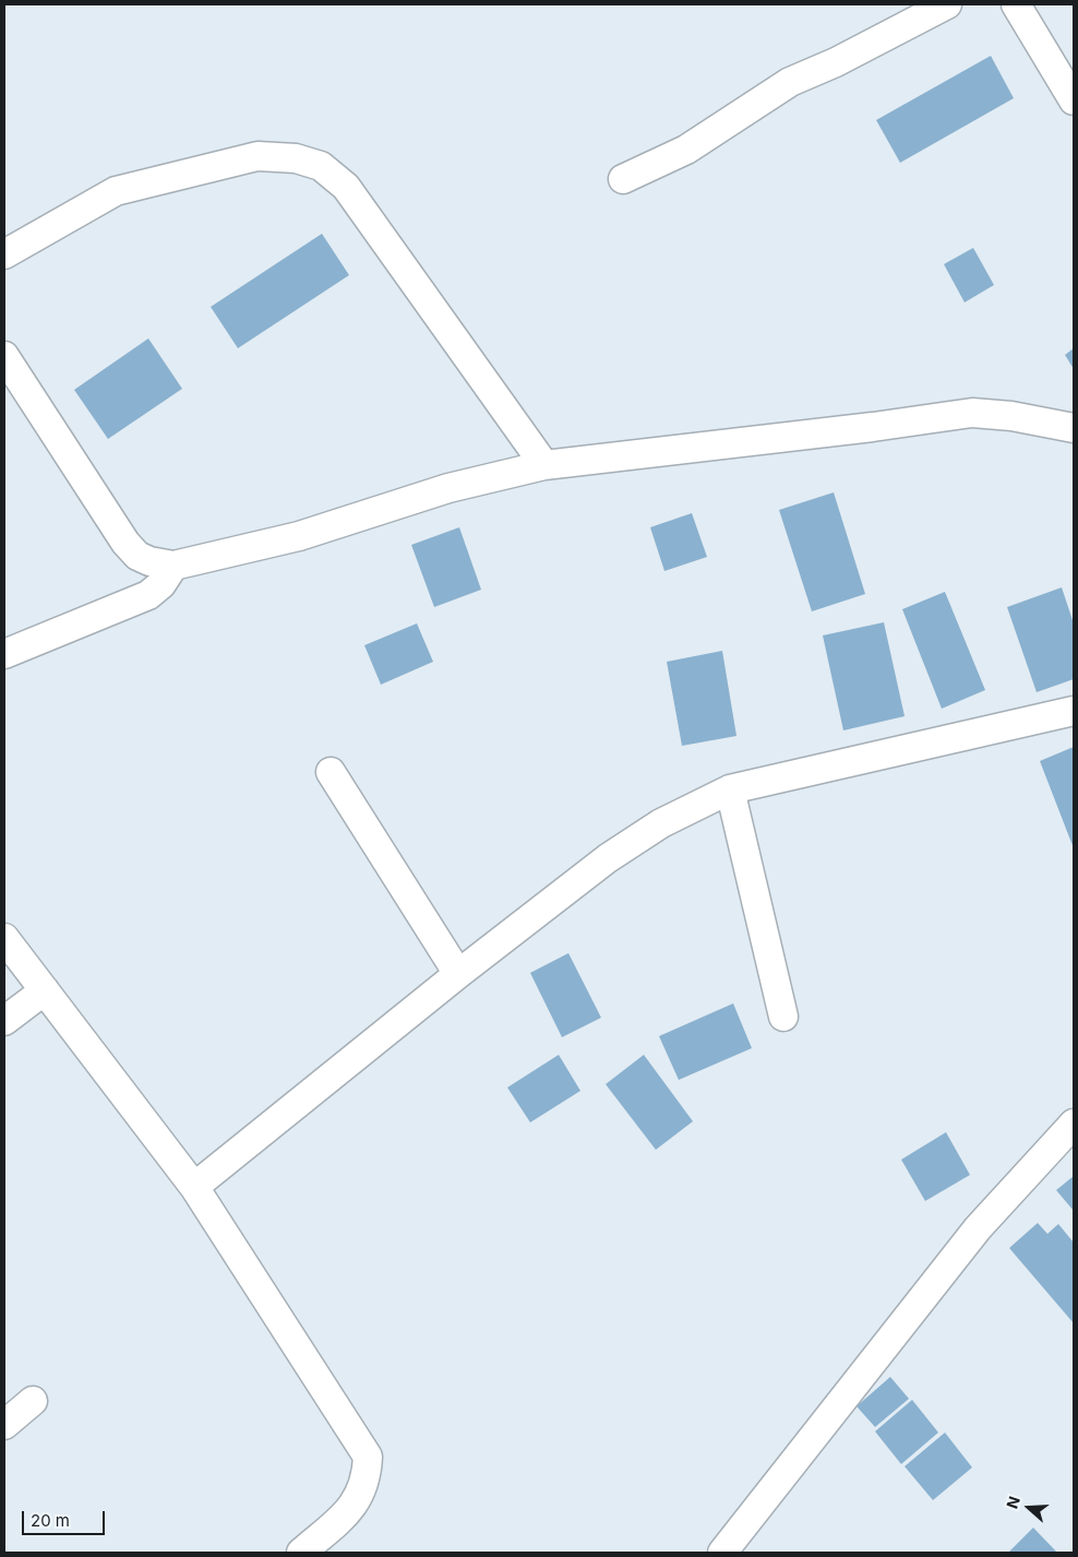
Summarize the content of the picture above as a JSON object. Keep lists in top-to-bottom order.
{
  "scale_bar": "20 m",
  "north": "left"
}
